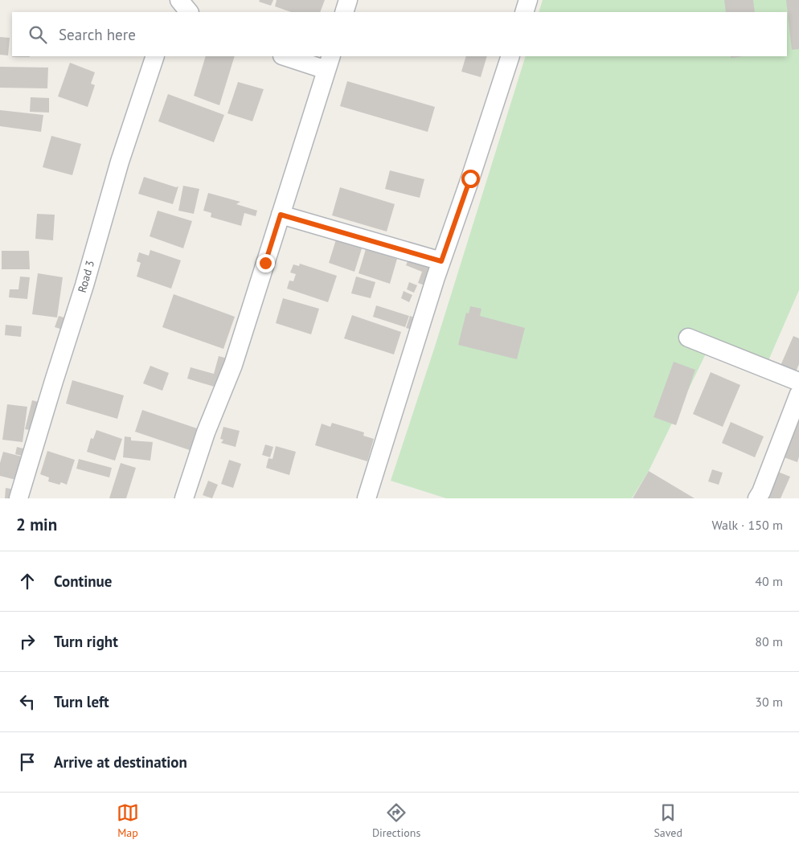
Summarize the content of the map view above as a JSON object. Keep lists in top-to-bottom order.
{
  "streets": {
    "street": ["Road 3"]
  },
  "page": {
    "search": "Search here",
    "heading": ["2 min", "Walk · 150 m"],
    "list": [
      ["Continue", "40 m"],
      ["Turn right", "80 m"],
      ["Turn left", "30 m"],
      "Arrive at destination"
    ],
    "nav": ["Map", "Directions", "Saved"]
  }
}
